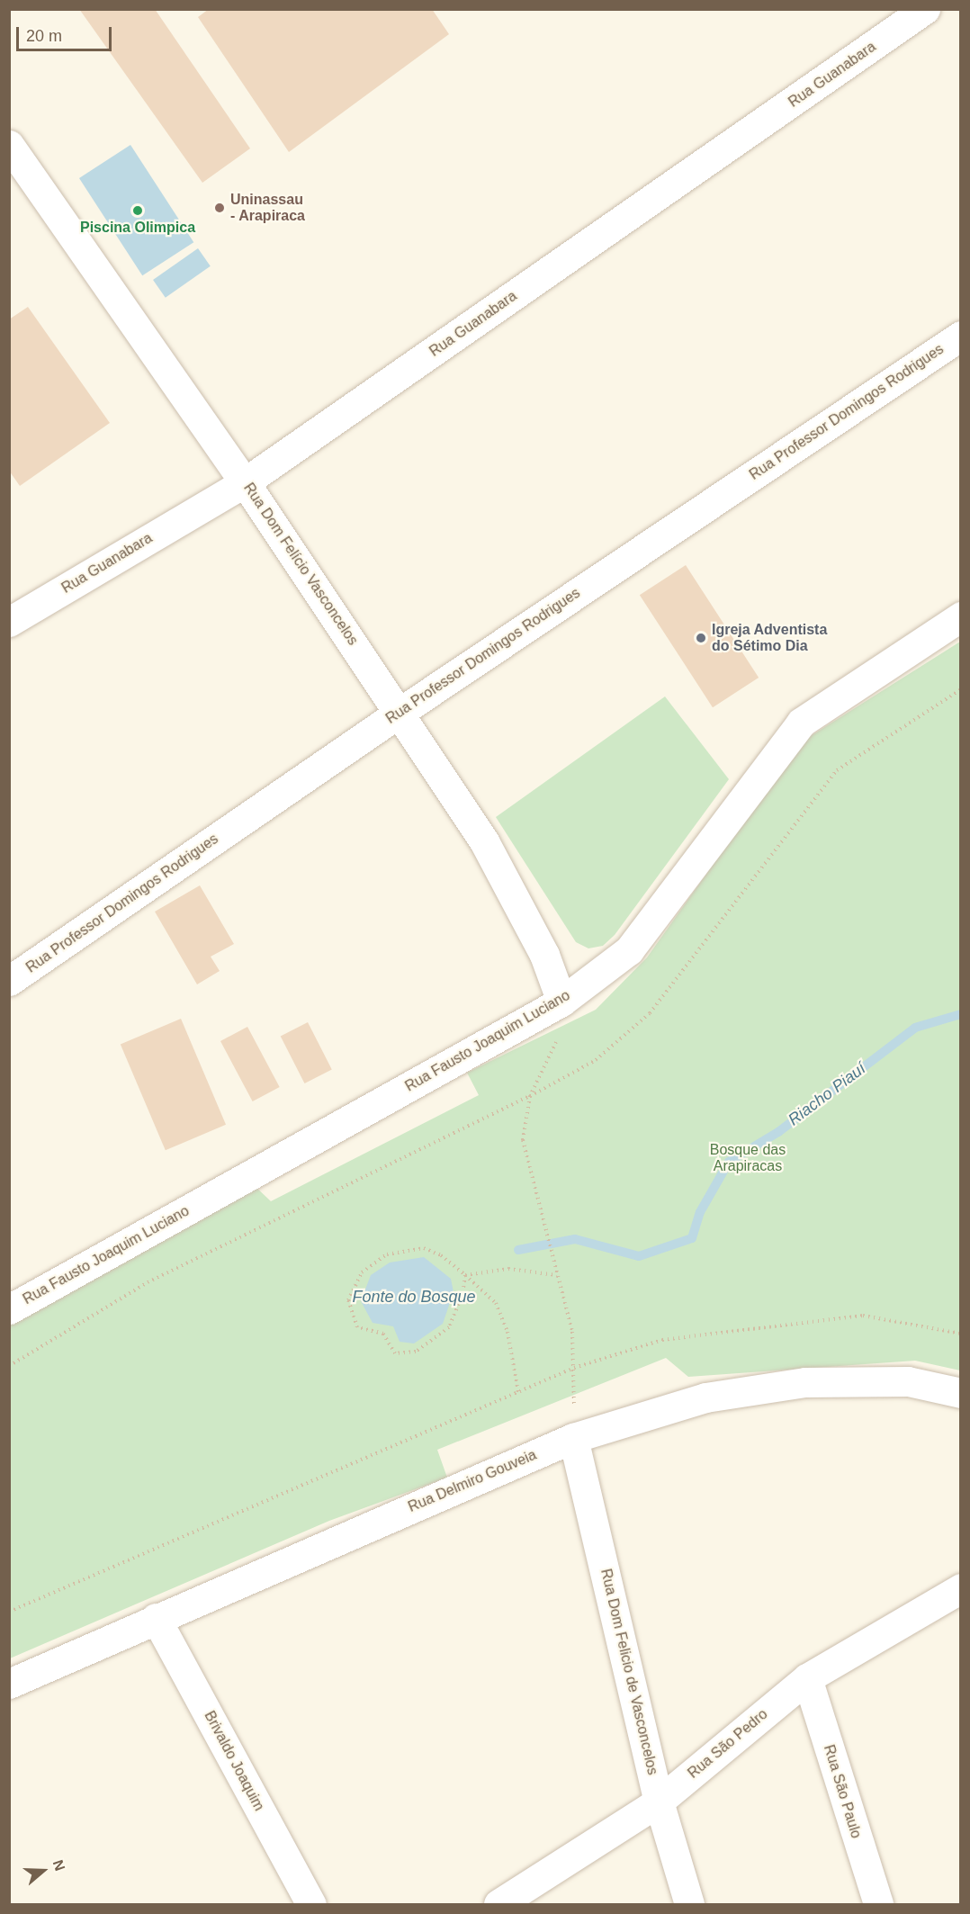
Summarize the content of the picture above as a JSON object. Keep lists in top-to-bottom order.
{
  "streets": {
    "street": [
      "Rua Guanabara",
      "Rua Professor Domingos Rodrigues",
      "Rua Dom Felício Vasconcelos",
      "Rua Fausto Joaquim Luciano",
      "Rua Delmiro Gouveia",
      "Rua Dom Felicio de Vasconcelos",
      "Rua São Pedro",
      "Brivaldo Joaquim",
      "Rua São Paulo"
    ]
  },
  "crossings": [
    ["Rua Guanabara", "Rua Dom Felício Vasconcelos"],
    ["Rua Professor Domingos Rodrigues", "Rua Dom Felício Vasconcelos"],
    ["Rua Dom Felício Vasconcelos", "Rua Fausto Joaquim Luciano"],
    ["Rua Delmiro Gouveia", "Rua Dom Felicio de Vasconcelos"],
    ["Rua Delmiro Gouveia", "Brivaldo Joaquim"],
    ["Rua Dom Felicio de Vasconcelos", "Rua São Pedro"],
    ["Rua São Pedro", "Rua São Paulo"]
  ],
  "water": ["Riacho Piauí", "Fonte do Bosque"],
  "parks": ["Bosque das Arapiracas"],
  "places": ["Uninassau - Arapiraca", "Piscina Olimpica", "Igreja Adventista do Sétimo Dia"],
  "scale_bar": "20 m",
  "north": "right"
}
